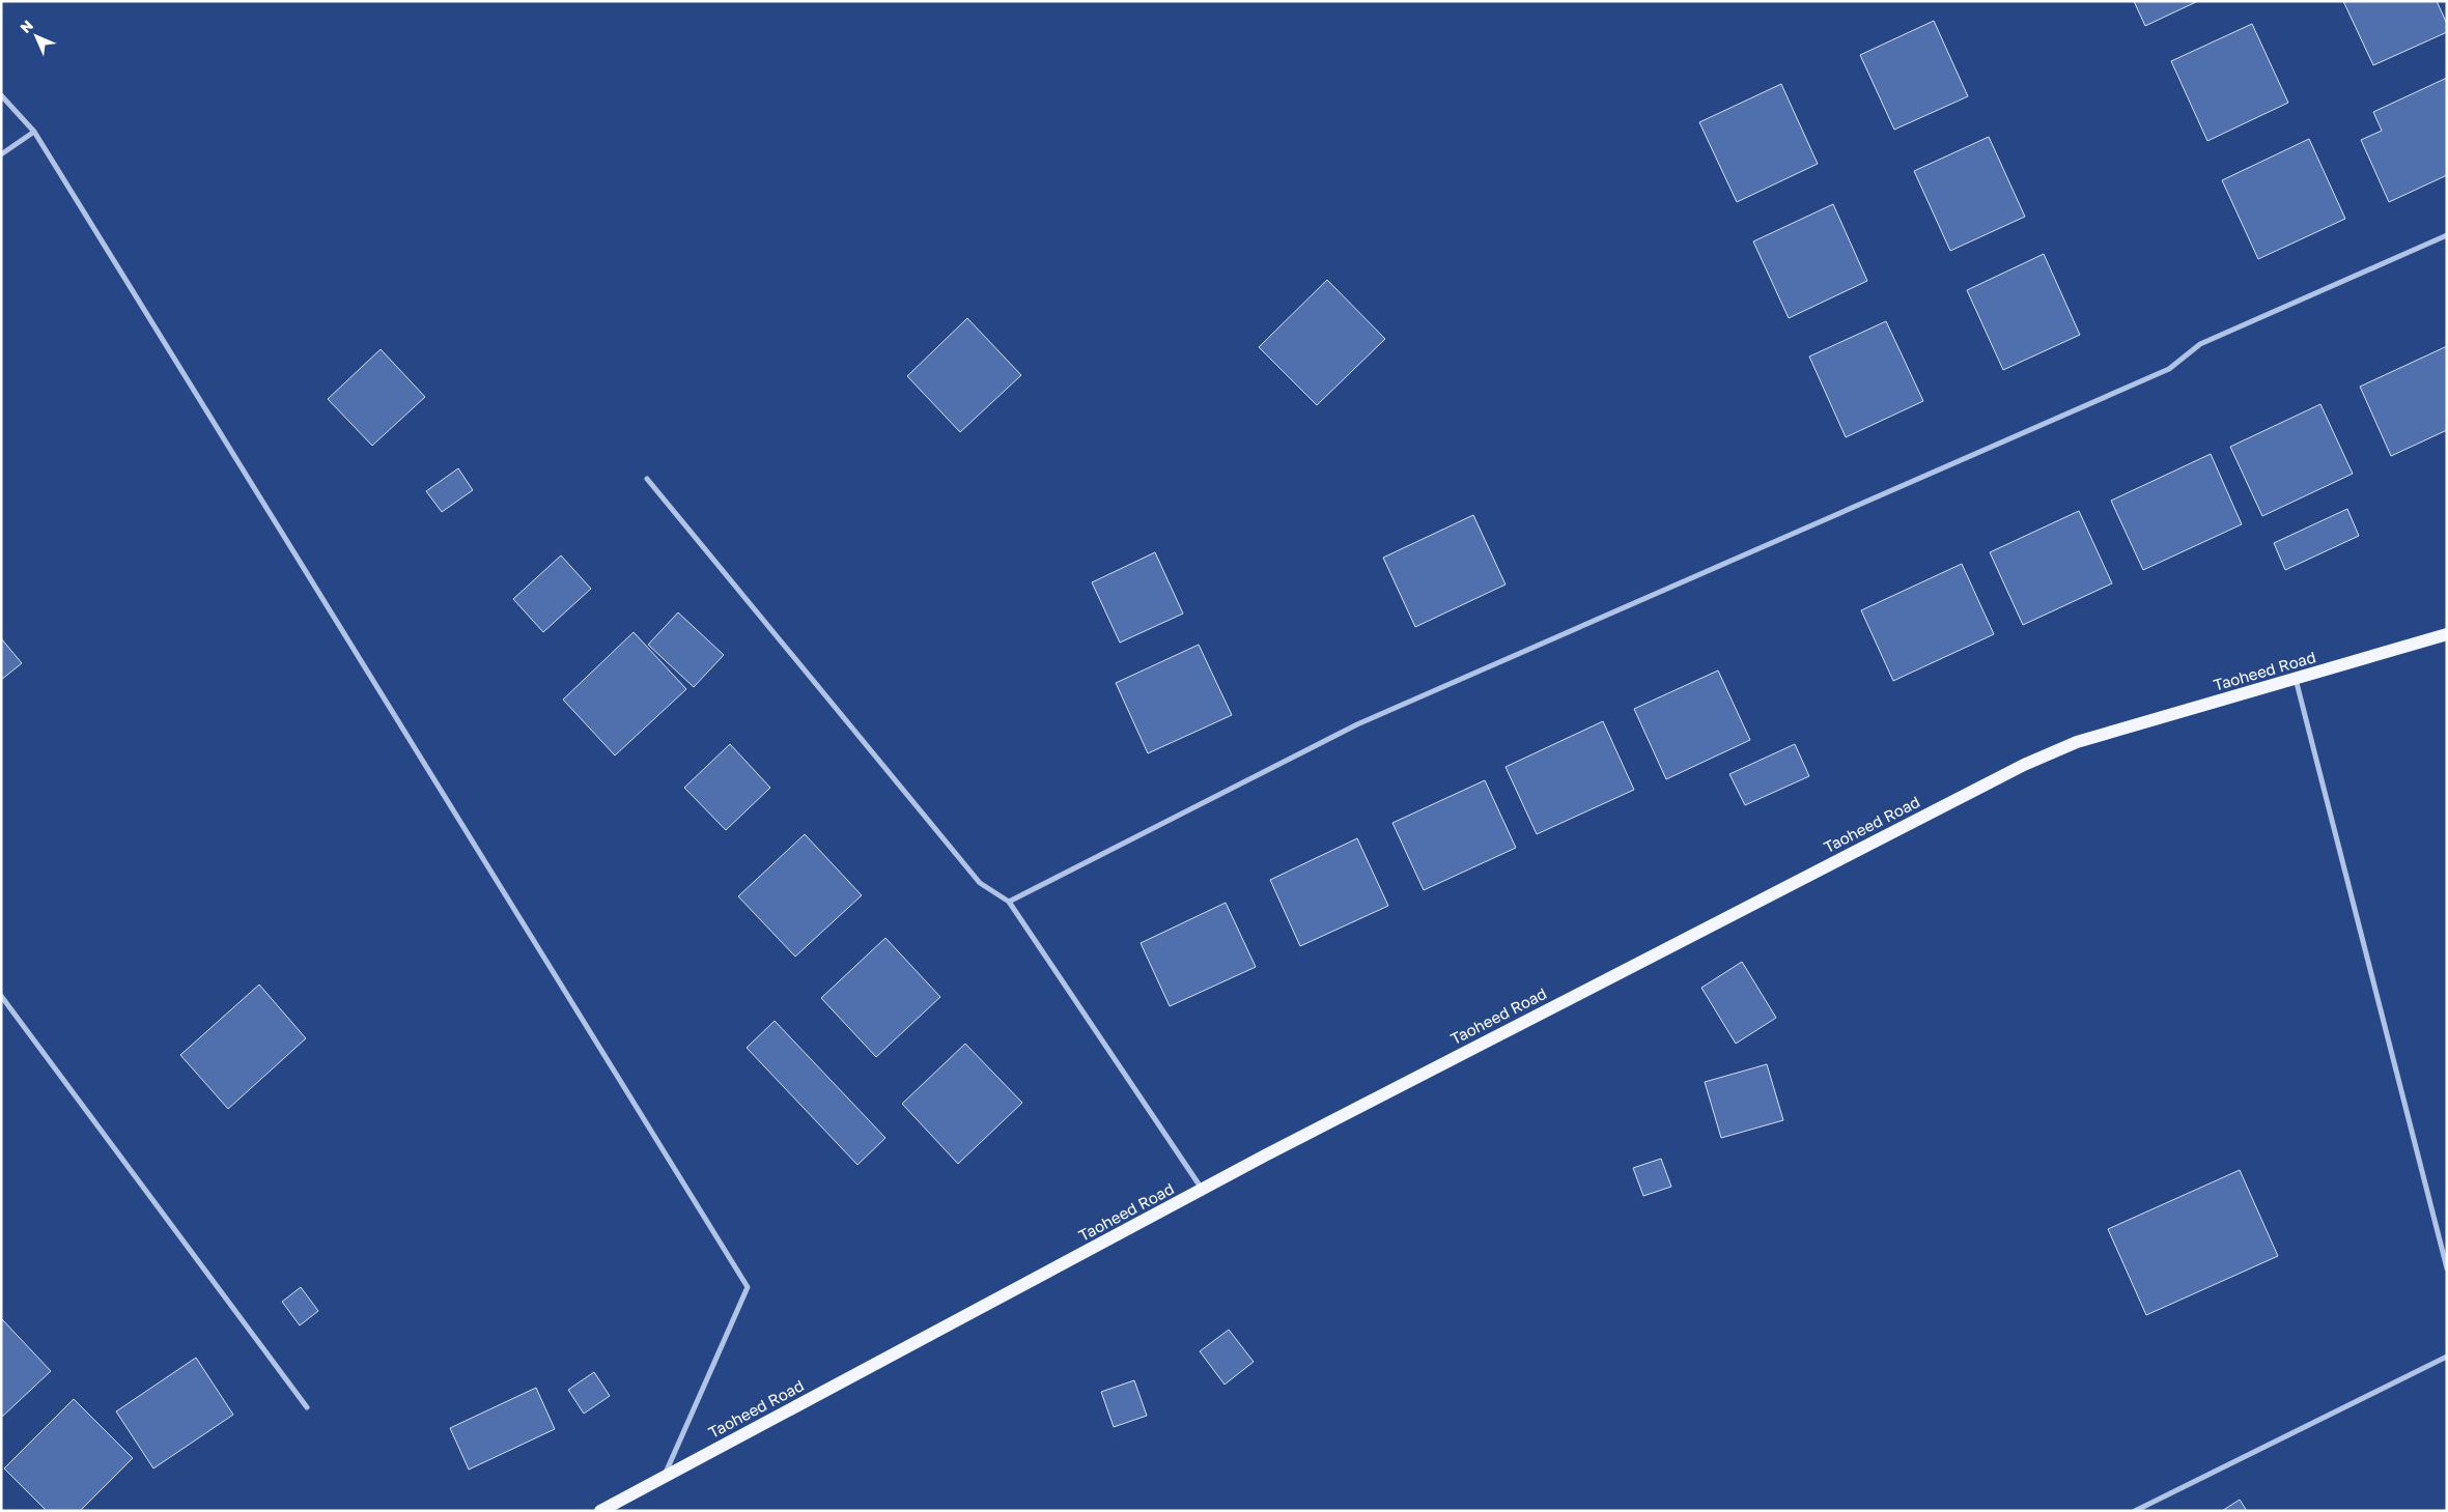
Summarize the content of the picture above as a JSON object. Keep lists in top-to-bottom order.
{
  "streets": {
    "main road": ["Taoheed Road"]
  },
  "north": "top left"
}
